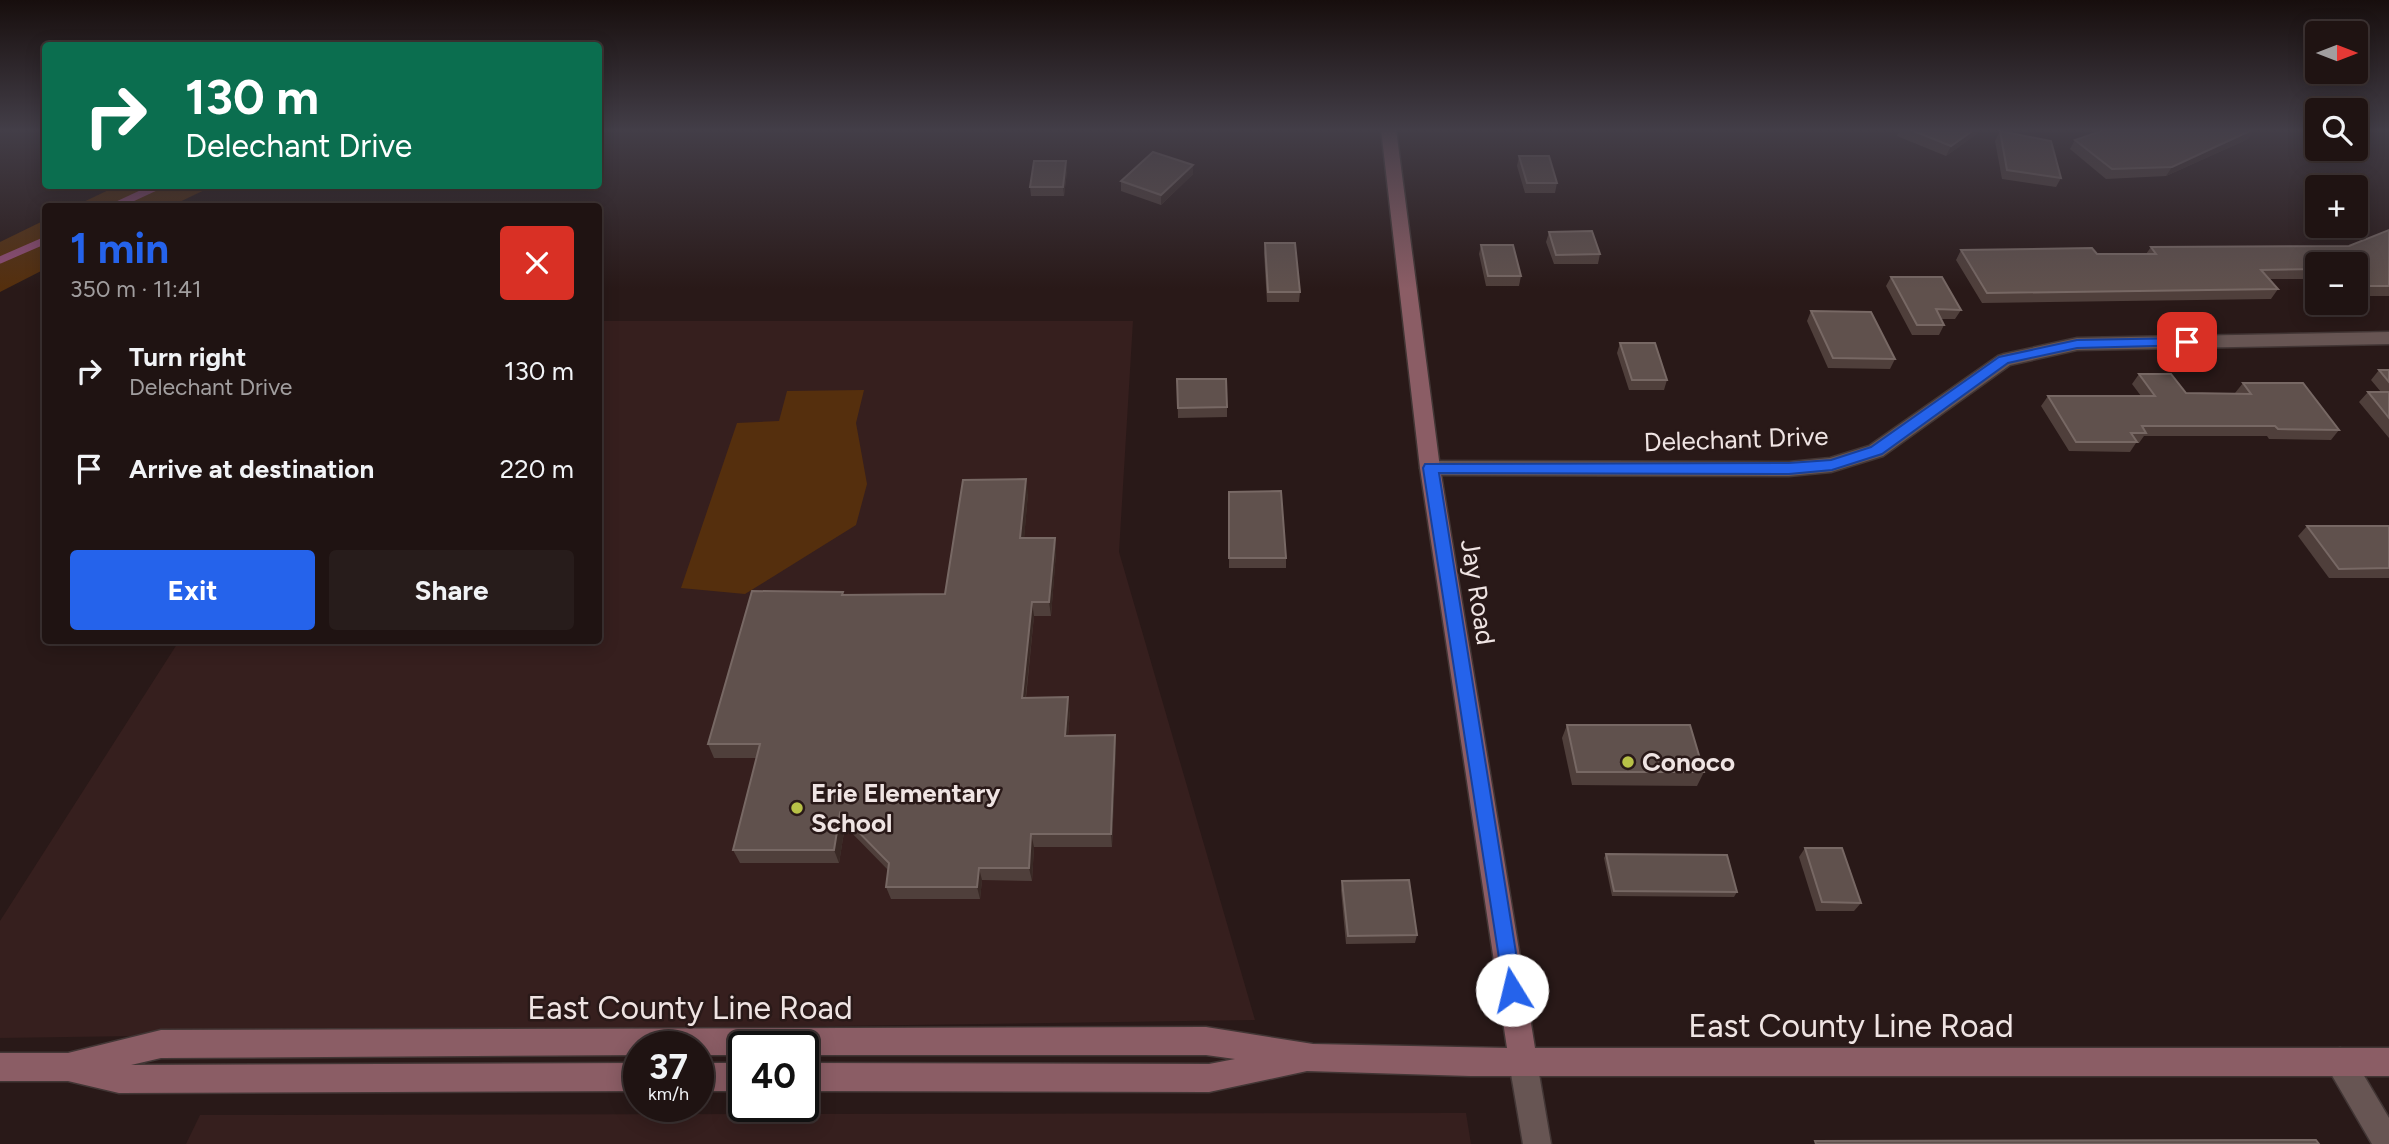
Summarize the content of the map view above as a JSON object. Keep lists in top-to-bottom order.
{
  "streets": {
    "main road": ["Jay Road", "East County Line Road"],
    "street": ["Delechant Drive"]
  },
  "crossings": [
    ["Delechant Drive", "Jay Road"],
    ["Jay Road", "East County Line Road"]
  ],
  "places": ["Conoco", "Erie Elementary School"],
  "north": "right",
  "page": {
    "map_buttons": ["+", "−"],
    "turn": ["130 m", "Delechant Drive"],
    "heading": ["1 min", "350 m · 11:41"],
    "list": [
      {
        "name": "Turn right",
        "note": "Delechant Drive",
        "value": "130 m"
      },
      {
        "name": "Arrive at destination",
        "value": "220 m"
      }
    ],
    "buttons": ["Exit", "Share"],
    "speed": "37 km/h",
    "limit": "40"
  }
}
